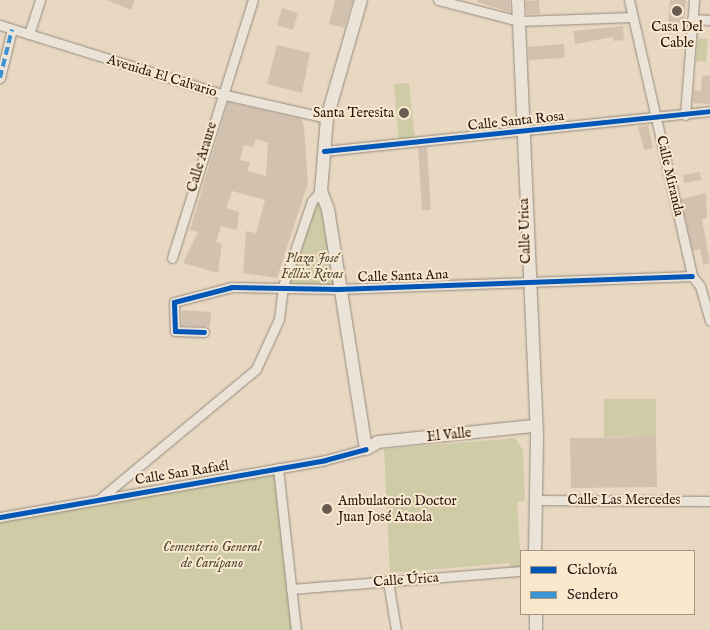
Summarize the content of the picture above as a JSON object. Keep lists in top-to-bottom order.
{
  "streets": {
    "main road": ["Calle Urica", "El Valle"],
    "street": [
      "Avenida El Calvario",
      "Calle Santa Rosa",
      "Calle Araure",
      "Calle Miranda",
      "Calle Santa Ana",
      "Calle San Rafaél",
      "Calle Las Mercedes",
      "Calle Úrica"
    ]
  },
  "crossings": [
    ["Avenida El Calvario", "Calle Araure"],
    ["Calle Santa Rosa", "Calle Miranda"],
    ["Calle Santa Rosa", "Calle Urica"],
    ["Calle Miranda", "Calle Santa Ana"],
    ["Calle Urica", "Calle Santa Ana"],
    ["Calle Urica", "El Valle"],
    ["Calle Urica", "Calle Las Mercedes"],
    ["Calle Santa Ana", "Calle San Rafaél"],
    ["El Valle", "Calle San Rafaél"]
  ],
  "parks": ["Plaza José Féllix Rivas", "Cementerio General de Carúpano"],
  "places": ["Casa Del Cable", "Santa Teresita", "Ambulatorio Doctor Juan José Ataola"],
  "legend": ["Ciclovía", "Sendero"]
}
